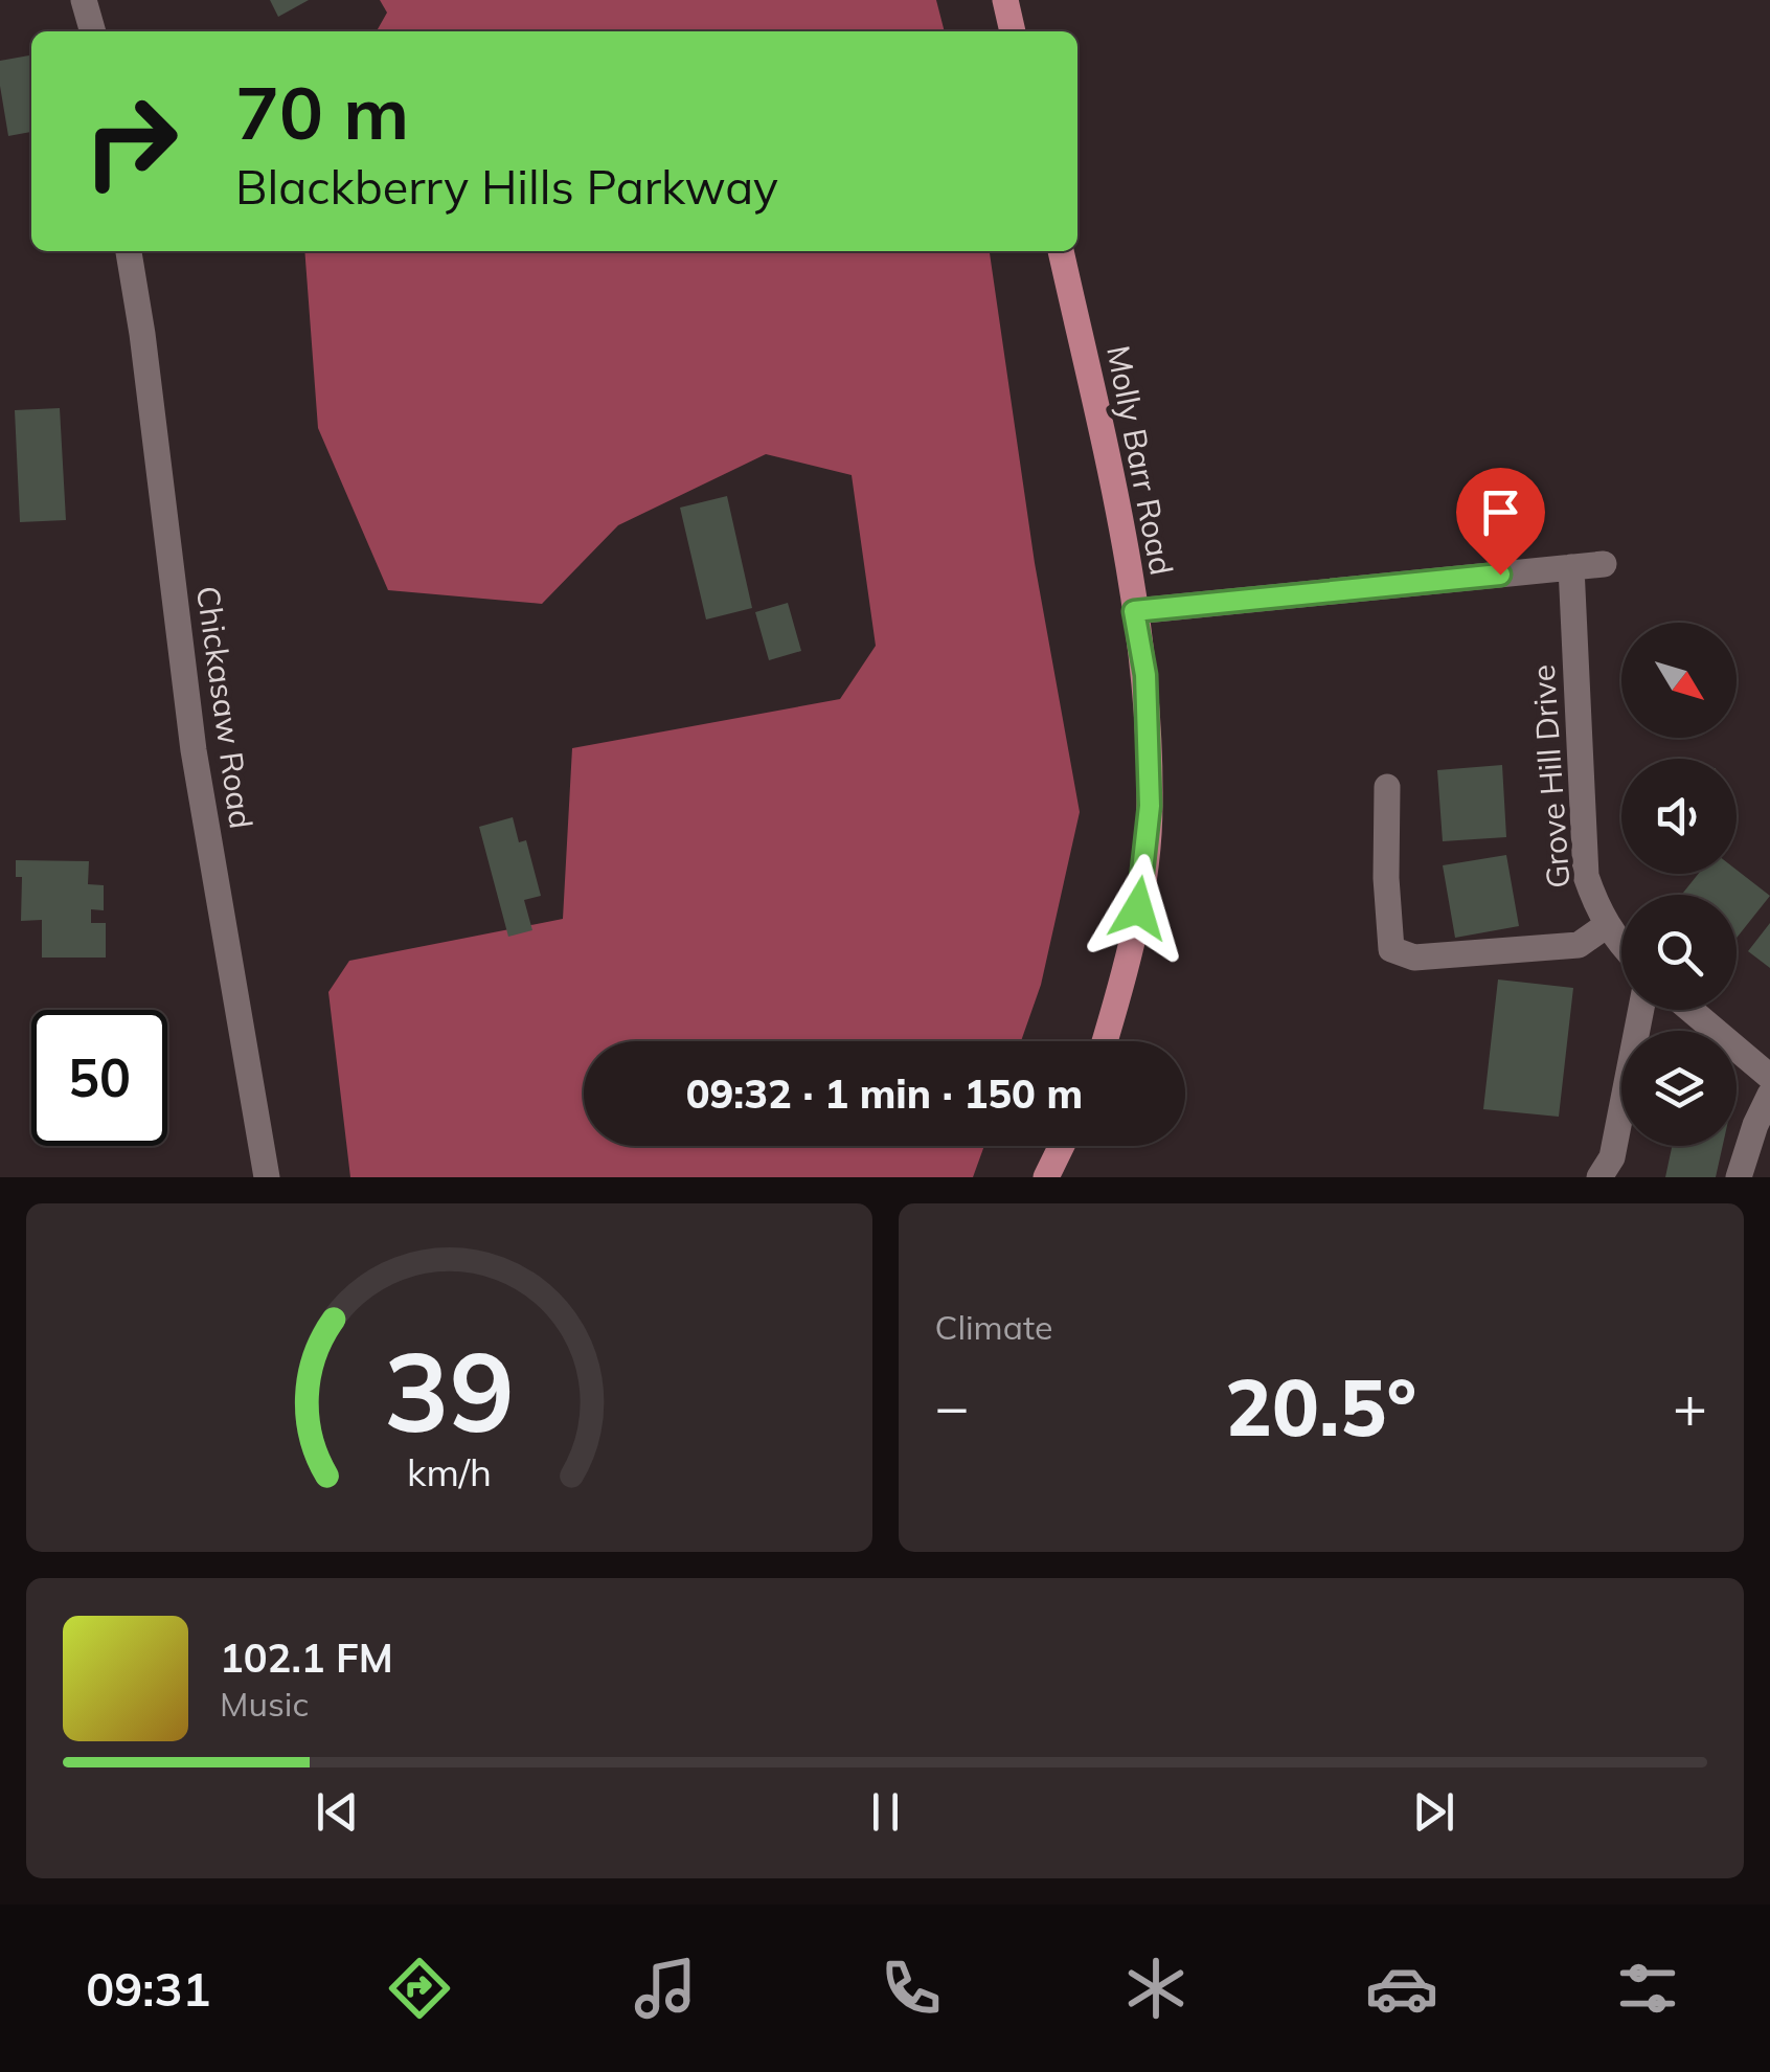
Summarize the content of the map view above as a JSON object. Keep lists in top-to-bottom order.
{
  "streets": {
    "main road": ["Molly Barr Road"],
    "street": ["Chickasaw Road", "Grove Hill Drive"]
  },
  "north": "bottom right",
  "page": {
    "turn": ["70 m", "Blackberry Hills Parkway"],
    "limit": "50",
    "trip": "09:32 · 1 min · 150 m",
    "tile": "Climate",
    "heat": ["−", "20.5°", "+"],
    "song": ["102.1 FM", "Music"],
    "tabs": "09:31",
    "gauge": ["39", "km/h"]
  }
}
